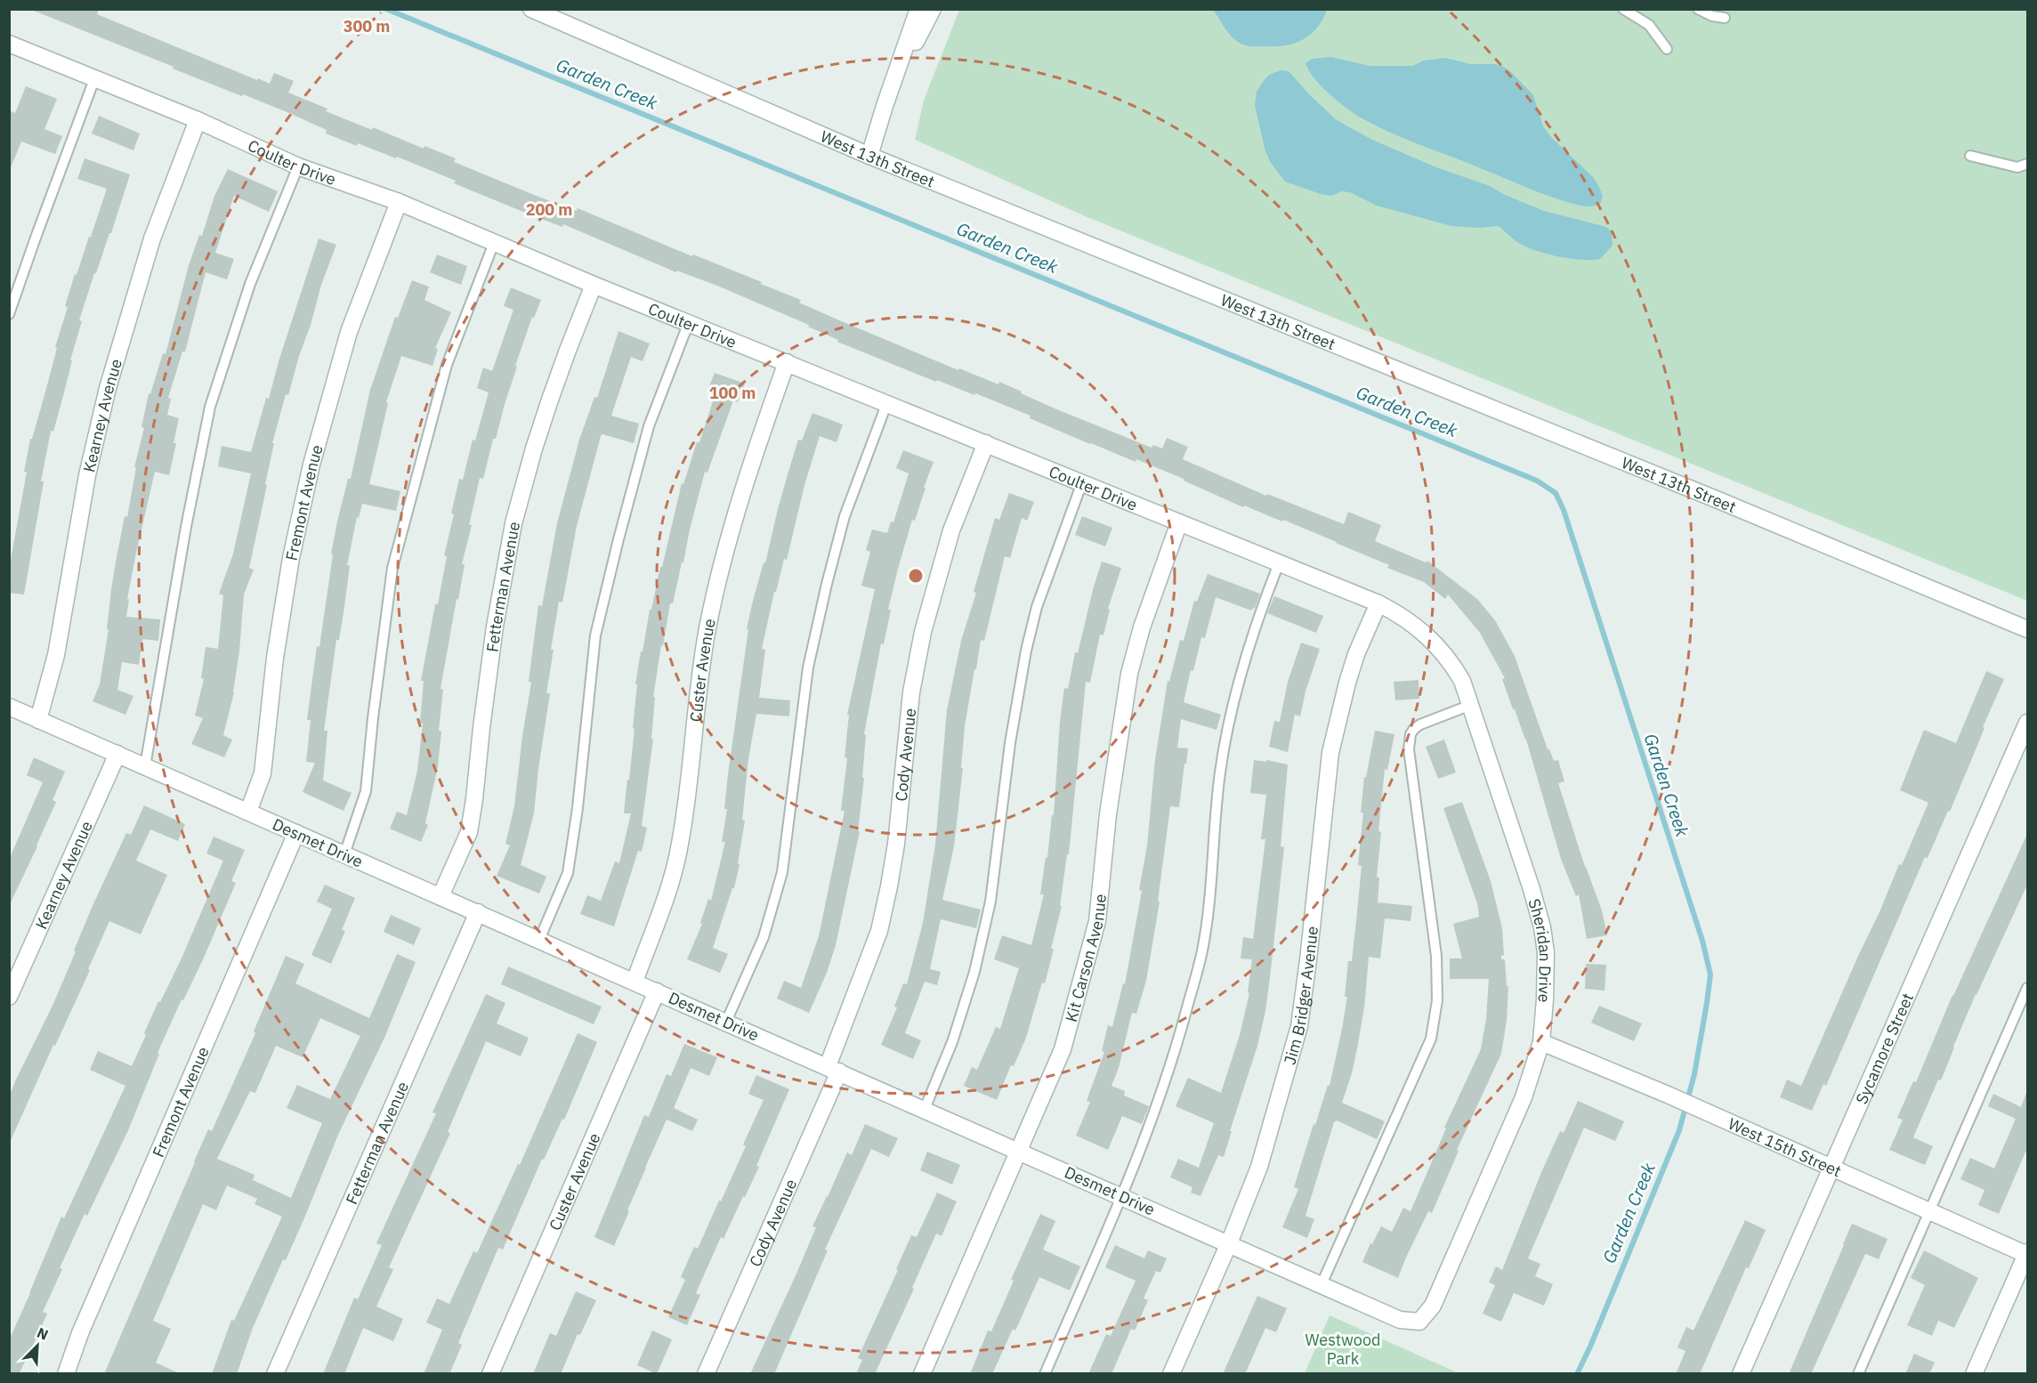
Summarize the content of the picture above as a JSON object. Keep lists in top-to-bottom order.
{
  "streets": {
    "street": [
      "West 13th Street",
      "Coulter Drive",
      "Kearney Avenue",
      "Fremont Avenue",
      "Fetterman Avenue",
      "Custer Avenue",
      "Cody Avenue",
      "Desmet Drive",
      "Sheridan Drive",
      "Kit Carson Avenue",
      "Jim Bridger Avenue",
      "Sycamore Street",
      "West 15th Street"
    ]
  },
  "crossings": [
    ["Coulter Drive", "Kearney Avenue"],
    ["Coulter Drive", "Fremont Avenue"],
    ["Coulter Drive", "Fetterman Avenue"],
    ["Coulter Drive", "Custer Avenue"],
    ["Coulter Drive", "Cody Avenue"],
    ["Coulter Drive", "Sheridan Drive"],
    ["Coulter Drive", "Kit Carson Avenue"],
    ["Coulter Drive", "Jim Bridger Avenue"],
    ["Kearney Avenue", "Desmet Drive"],
    ["Fremont Avenue", "Desmet Drive"],
    ["Fetterman Avenue", "Desmet Drive"],
    ["Custer Avenue", "Desmet Drive"],
    ["Cody Avenue", "Desmet Drive"],
    ["Desmet Drive", "Sheridan Drive"],
    ["Desmet Drive", "Kit Carson Avenue"],
    ["Desmet Drive", "Jim Bridger Avenue"],
    ["Sheridan Drive", "Jim Bridger Avenue"],
    ["Sheridan Drive", "West 15th Street"],
    ["Sycamore Street", "West 15th Street"]
  ],
  "water": ["Garden Creek"],
  "parks": ["Westwood Park"],
  "north": "top right",
  "rings": ["300 m", "200 m", "100 m"]
}
